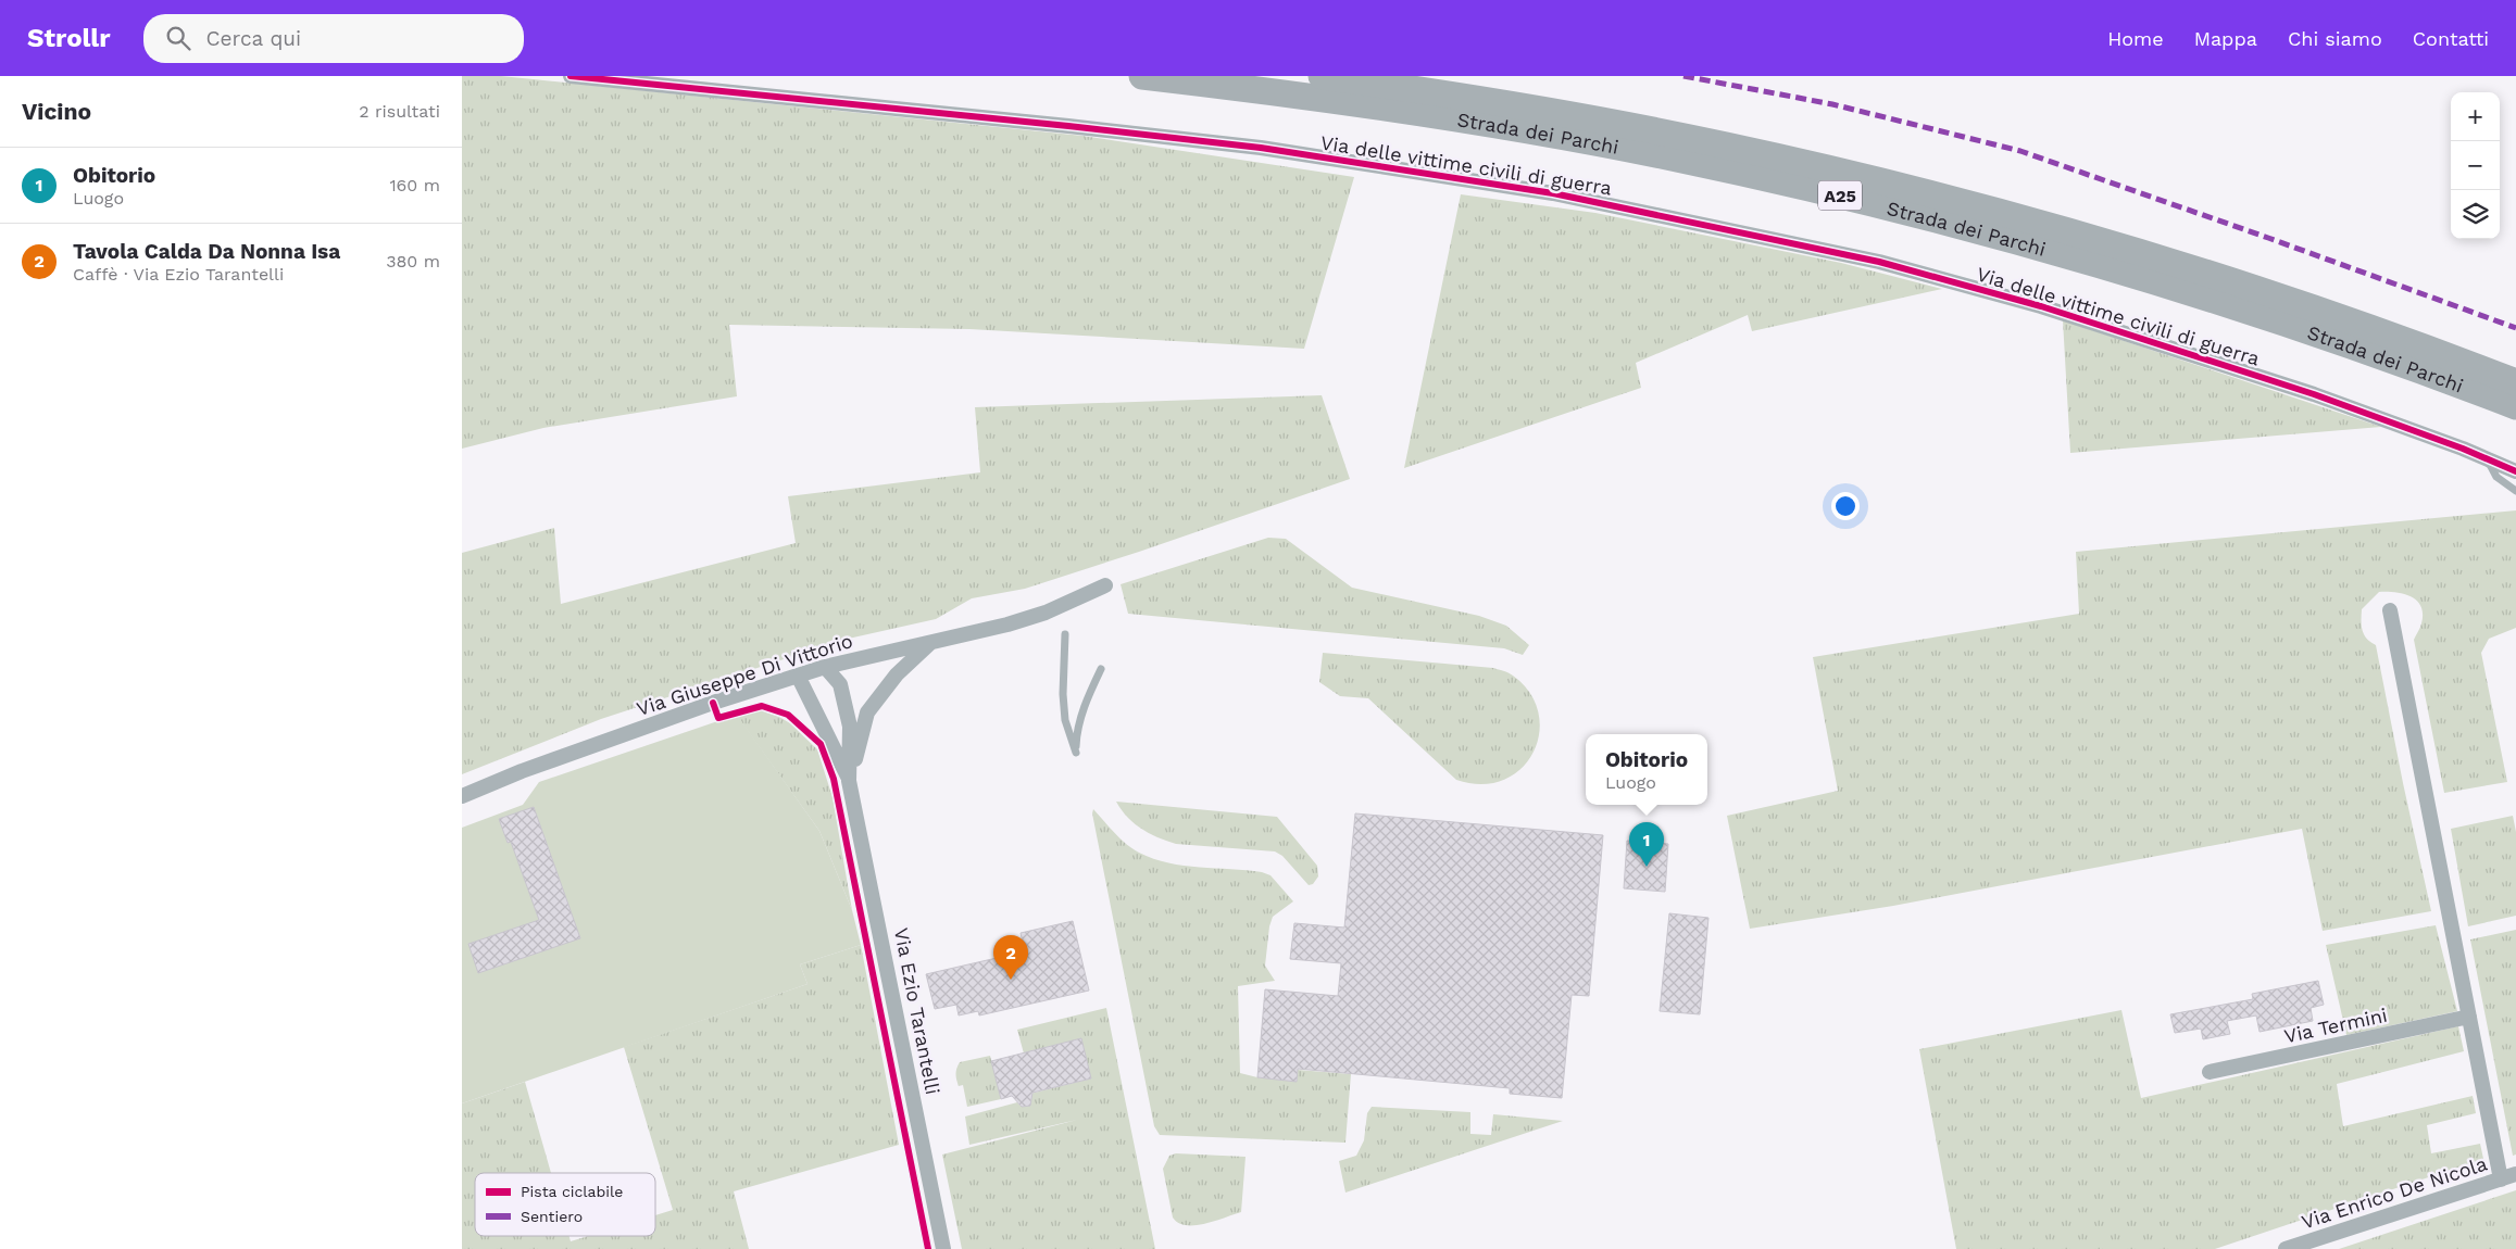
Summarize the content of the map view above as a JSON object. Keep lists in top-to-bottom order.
{
  "streets": {
    "highway": ["Strada dei Parchi", "A25"],
    "street": [
      "Via delle vittime civili di guerra",
      "Via Giuseppe Di Vittorio",
      "Via Ezio Tarantelli",
      "Via Termini",
      "Via Enrico De Nicola"
    ]
  },
  "legend": ["Pista ciclabile", "Sentiero"],
  "page": {
    "header": "Strollr",
    "search": "Cerca qui",
    "nav": [
      "Home",
      "Mappa",
      "Chi siamo",
      "Contatti"
    ],
    "heading": ["Vicino", "2 risultati"],
    "map_buttons": ["+", "−"],
    "list": [
      {
        "mark": "1",
        "name": "Obitorio",
        "note": "Luogo",
        "value": "160 m"
      },
      {
        "mark": "2",
        "name": "Tavola Calda Da Nonna Isa",
        "note": "Caffè · Via Ezio Tarantelli",
        "value": "380 m"
      }
    ],
    "popup": ["Obitorio", "Luogo"],
    "pins": ["1", "2"]
  }
}
